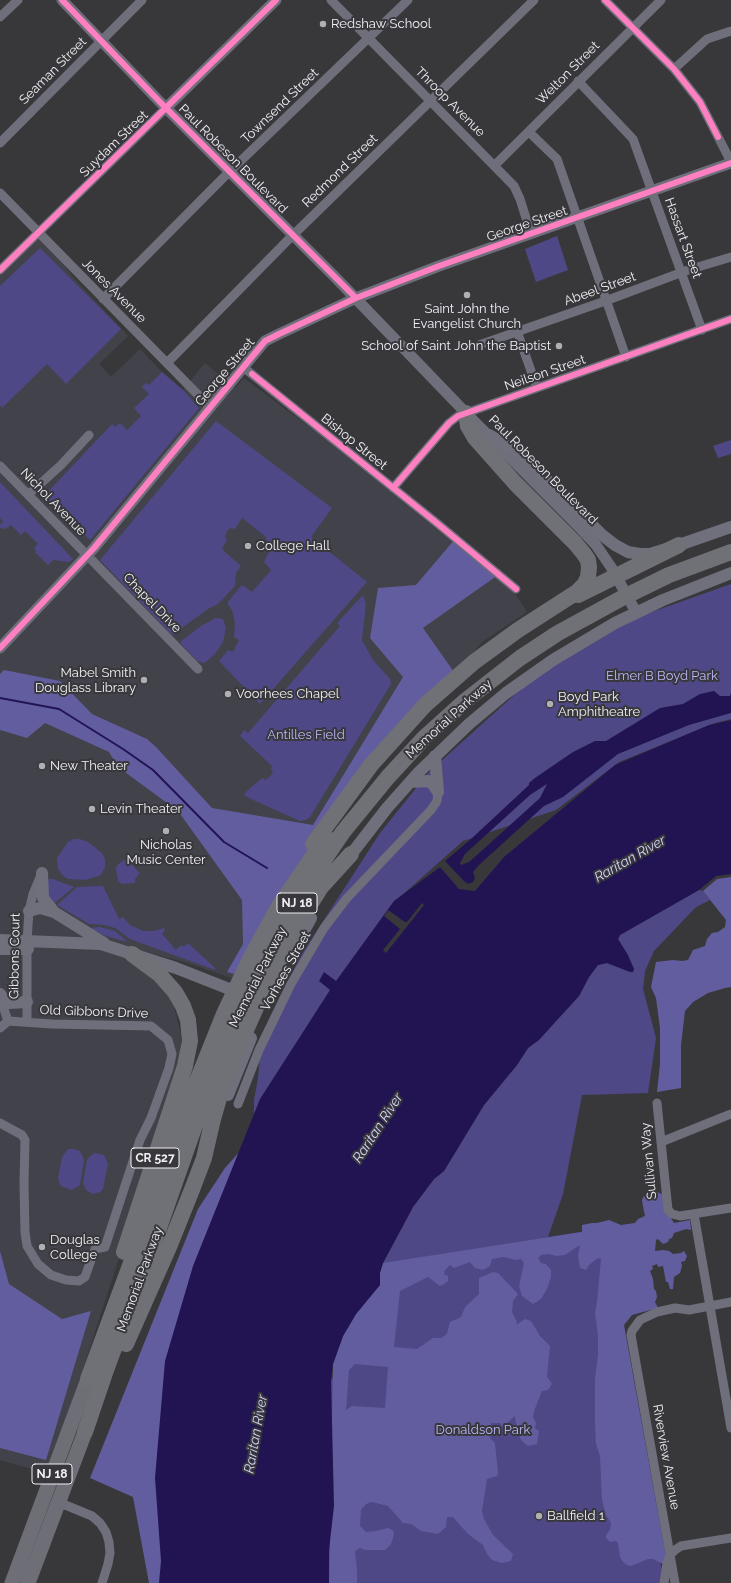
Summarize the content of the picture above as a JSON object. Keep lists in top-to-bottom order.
{
  "streets": {
    "highway": ["Memorial Parkway", "NJ 18", "CR 527"],
    "street": [
      "Seaman Street",
      "Welton Street",
      "Throop Avenue",
      "Townsend Street",
      "Suydam Street",
      "Paul Robeson Boulevard",
      "Redmond Street",
      "George Street",
      "Hassart Street",
      "Abeel Street",
      "Jones Avenue",
      "Neilson Street",
      "Bishop Street",
      "Nichol Avenue",
      "Chapel Drive",
      "Gibbons Court",
      "Vorhees Street",
      "Old Gibbons Drive",
      "Sullivan Way",
      "Riverview Avenue"
    ]
  },
  "crossings": [
    ["Seaman Street", "Paul Robeson Boulevard"],
    ["Welton Street", "Throop Avenue"],
    ["Welton Street", "Hassart Street"],
    ["Throop Avenue", "Townsend Street"],
    ["Throop Avenue", "Redmond Street"],
    ["Throop Avenue", "George Street"],
    ["Townsend Street", "Paul Robeson Boulevard"],
    ["Townsend Street", "Jones Avenue"],
    ["Suydam Street", "Paul Robeson Boulevard"],
    ["Suydam Street", "Jones Avenue"],
    ["Paul Robeson Boulevard", "Redmond Street"],
    ["Paul Robeson Boulevard", "George Street"],
    ["Paul Robeson Boulevard", "Neilson Street"],
    ["Redmond Street", "Jones Avenue"],
    ["George Street", "Hassart Street"],
    ["George Street", "Jones Avenue"],
    ["George Street", "Bishop Street"],
    ["George Street", "Nichol Avenue"],
    ["George Street", "Chapel Drive"],
    ["Hassart Street", "Abeel Street"],
    ["Hassart Street", "Neilson Street"],
    ["Neilson Street", "Bishop Street"],
    ["Nichol Avenue", "Chapel Drive"],
    ["Memorial Parkway", "NJ 18"],
    ["Memorial Parkway", "CR 527"],
    ["NJ 18", "CR 527"],
    ["Gibbons Court", "Old Gibbons Drive"]
  ],
  "water": ["Raritan River"],
  "parks": ["Elmer B Boyd Park", "Antilles Field", "Donaldson Park"],
  "places": [
    "Redshaw School",
    "Saint John the Evangelist Church",
    "School of Saint John the Baptist",
    "College Hall",
    "Mabel Smith Douglass Library",
    "Voorhees Chapel",
    "Boyd Park Amphitheatre",
    "New Theater",
    "Levin Theater",
    "Nicholas Music Center",
    "Douglas College",
    "Ballfield 1"
  ]
}
